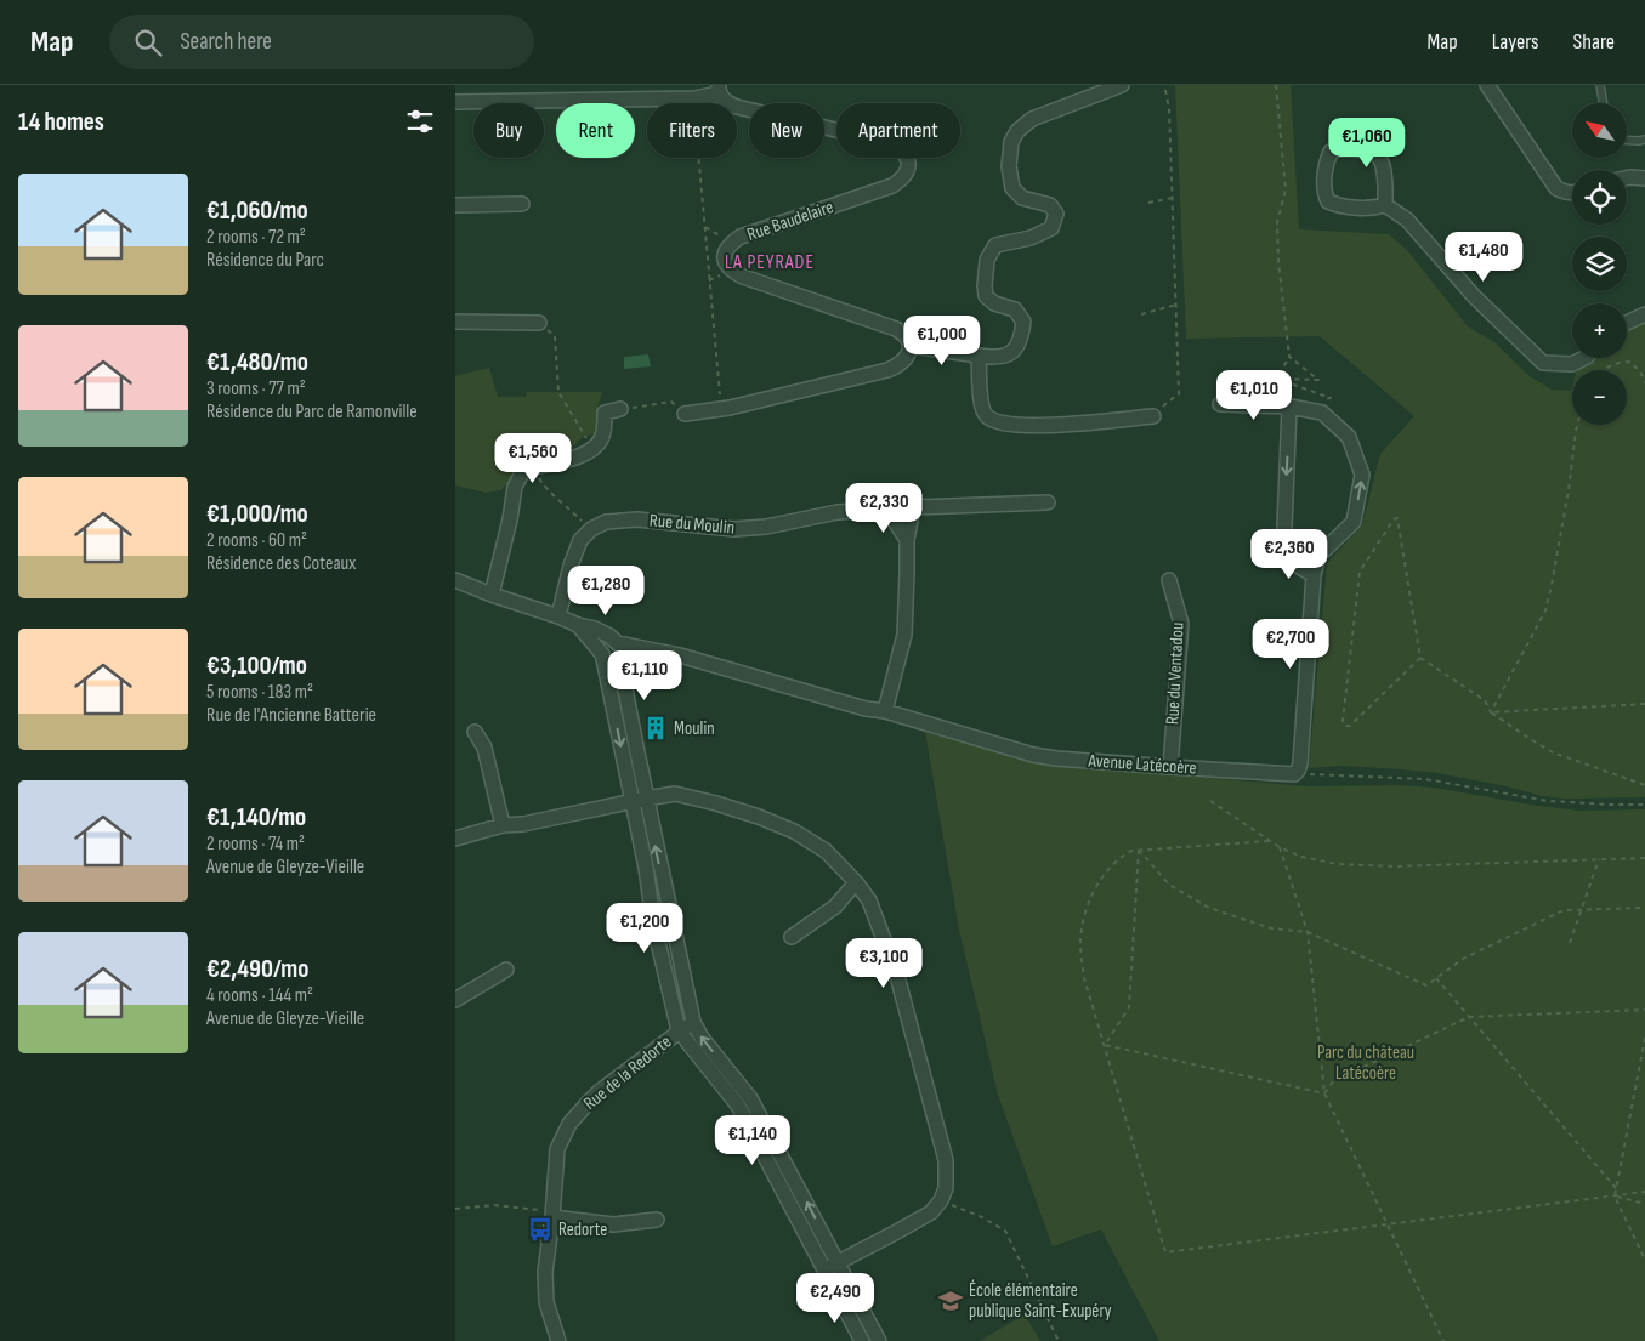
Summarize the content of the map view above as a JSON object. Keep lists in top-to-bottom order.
{
  "streets": {
    "street": [
      "Rue Baudelaire",
      "Rue du Moulin",
      "Rue du Ventadou",
      "Avenue Latécoère",
      "Rue de la Redorte"
    ]
  },
  "crossings": [
    ["Rue du Ventadou", "Avenue Latécoère"]
  ],
  "districts": ["LA PEYRADE"],
  "parks": ["Parc du château Latécoère"],
  "places": {
    "building": ["Moulin"],
    "bus stop": ["Redorte"],
    "school or university": ["École élémentaire publique Saint-Exupéry"]
  },
  "north": "top left",
  "page": {
    "header": "Map",
    "search": "Search here",
    "nav": ["Map", "Layers", "Share"],
    "heading": "14 homes",
    "map_buttons": ["+", "−"],
    "chip": [
      "Buy",
      "Rent",
      "Filters",
      "New",
      "Apartment"
    ],
    "price": [
      "€1,060",
      "€1,480",
      "€1,000",
      "€1,010",
      "€1,560",
      "€2,330",
      "€2,360",
      "€1,280",
      "€2,700",
      "€1,110",
      "€1,200",
      "€3,100",
      "€1,140",
      "€2,490"
    ],
    "list": [
      {
        "name": "€1,060/mo",
        "note": "2 rooms · 72 m² · Résidence du Parc"
      },
      {
        "name": "€1,480/mo",
        "note": "3 rooms · 77 m² · Résidence du Parc de Ramonville"
      },
      {
        "name": "€1,000/mo",
        "note": "2 rooms · 60 m² · Résidence des Coteaux"
      },
      {
        "name": "€3,100/mo",
        "note": "5 rooms · 183 m² · Rue de l'Ancienne Batterie"
      },
      {
        "name": "€1,140/mo",
        "note": "2 rooms · 74 m² · Avenue de Gleyze-Vieille"
      },
      {
        "name": "€2,490/mo",
        "note": "4 rooms · 144 m² · Avenue de Gleyze-Vieille"
      }
    ]
  }
}
